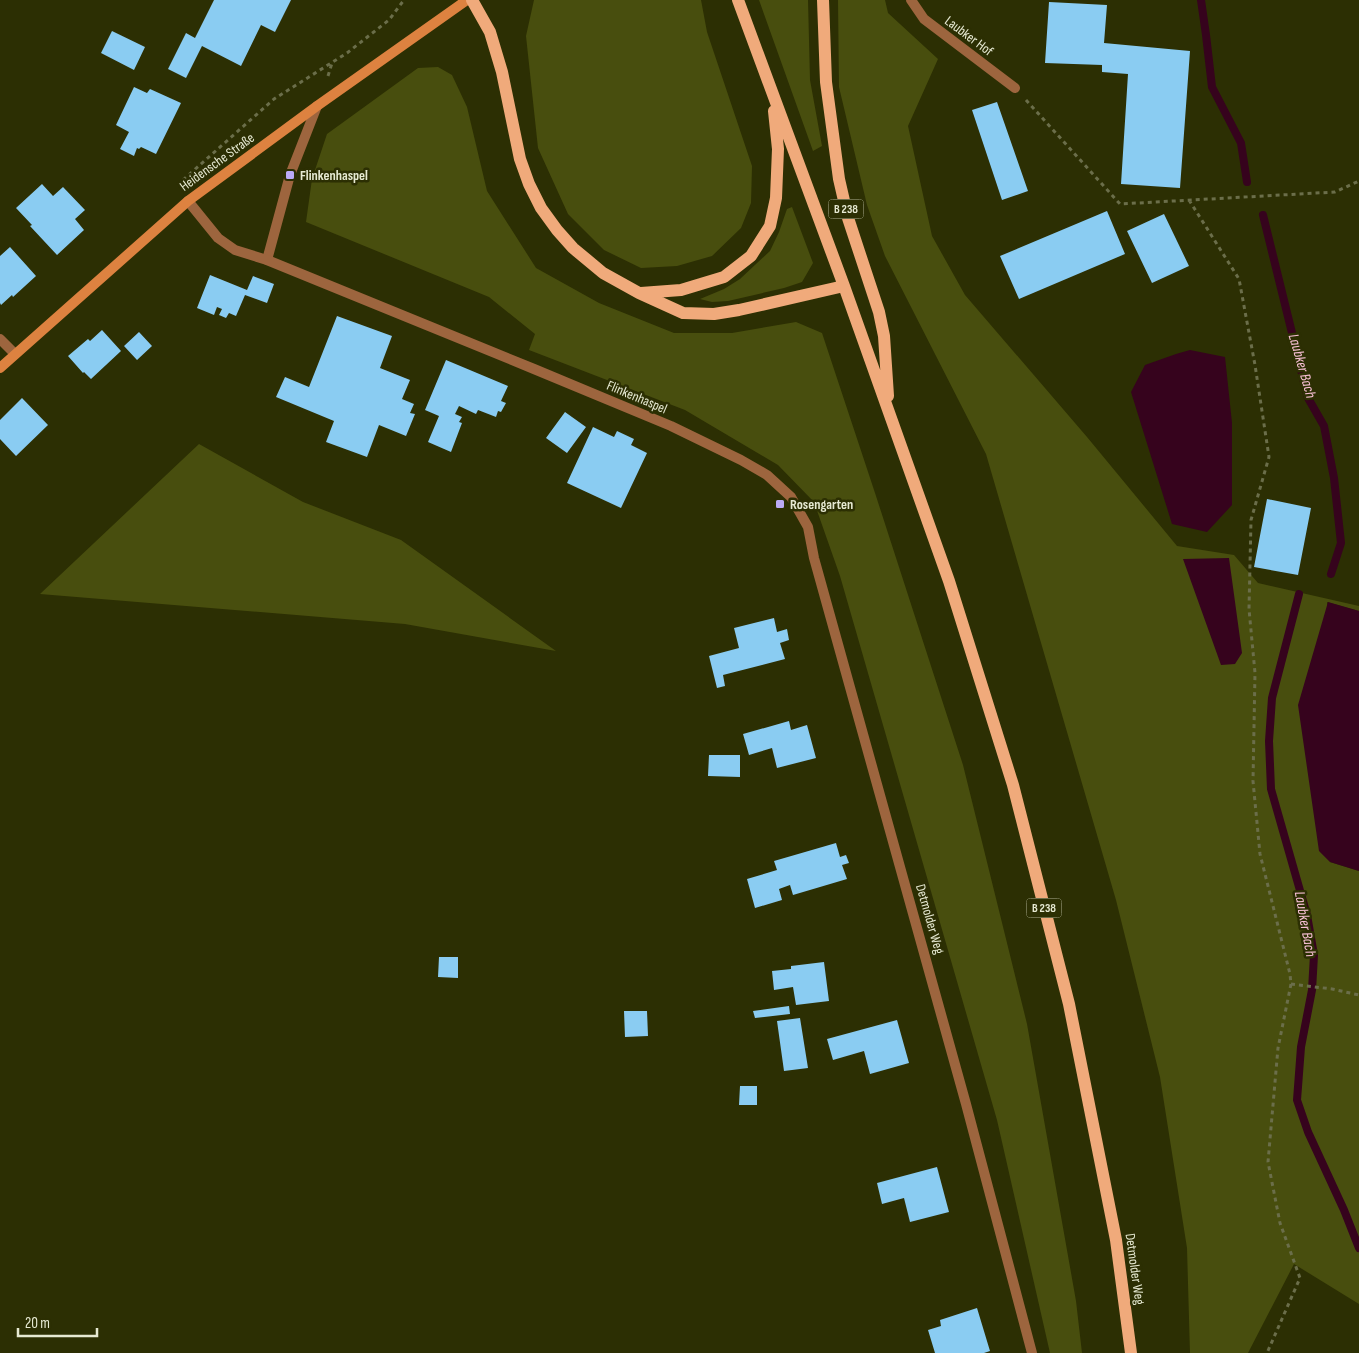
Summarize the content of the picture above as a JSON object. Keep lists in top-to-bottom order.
{
  "streets": {
    "main road": ["B 238", "Detmolder Weg"],
    "street": ["Laubker Hof", "Heidensche Straße", "Flinkenhaspel"]
  },
  "crossings": [
    ["Heidensche Straße", "Flinkenhaspel"],
    ["B 238", "Detmolder Weg"],
    ["Flinkenhaspel", "Detmolder Weg"]
  ],
  "water": ["Laubker Bach"],
  "places": {
    "transit": ["Flinkenhaspel", "Rosengarten"]
  },
  "scale_bar": "20 m"
}
